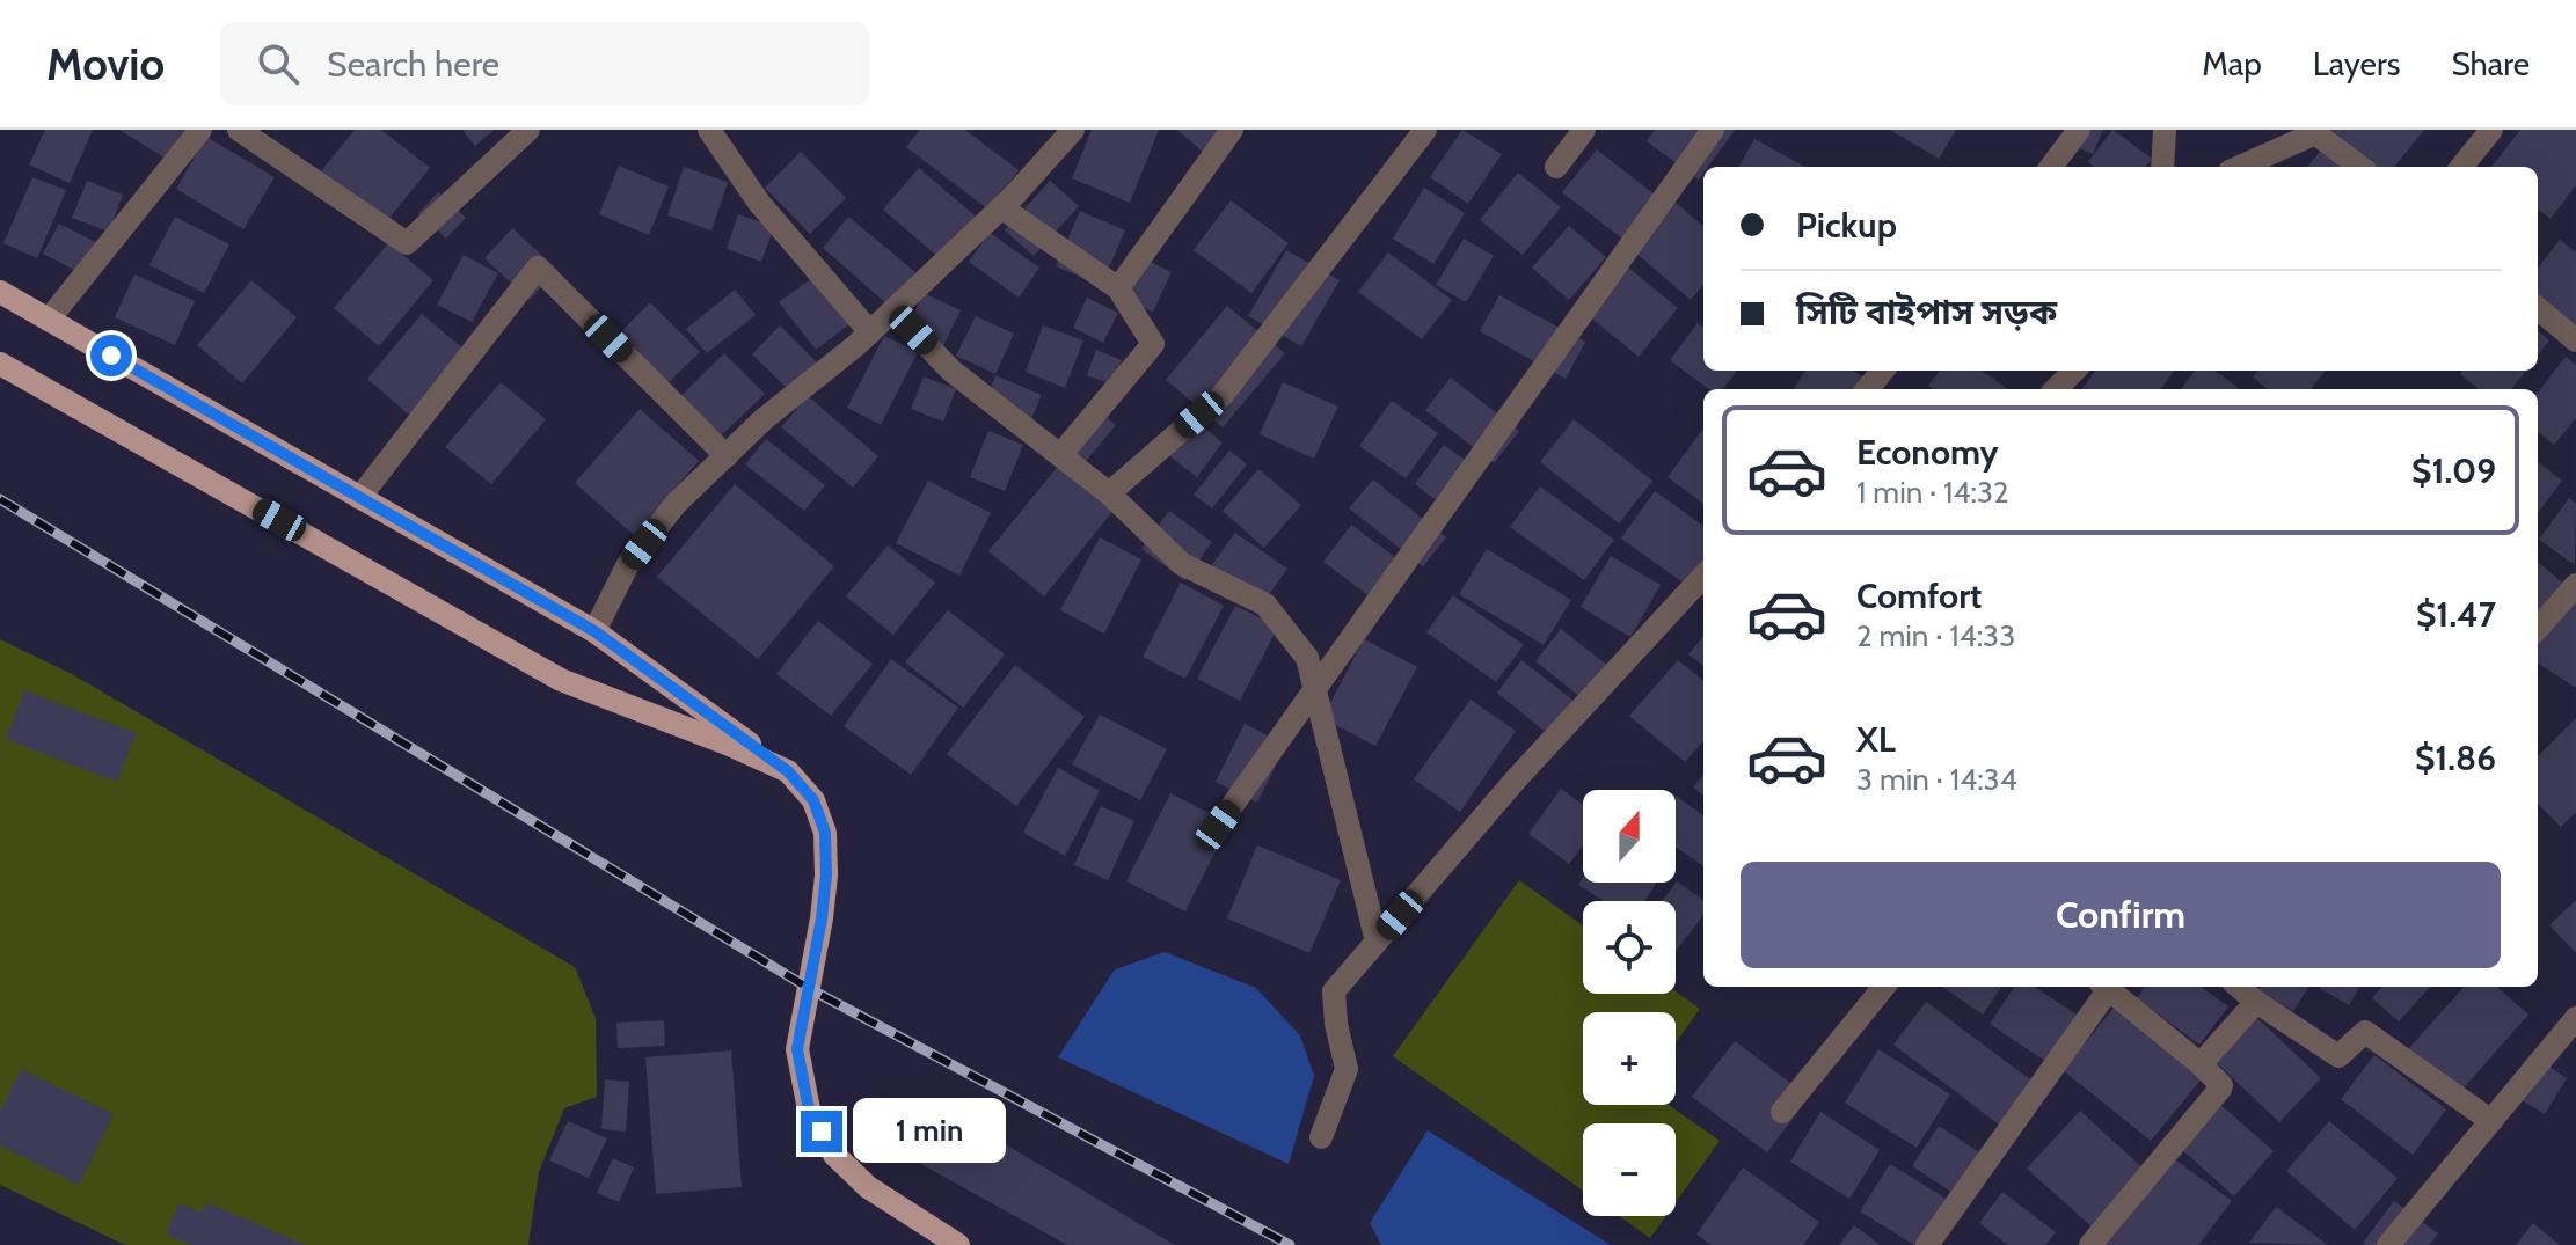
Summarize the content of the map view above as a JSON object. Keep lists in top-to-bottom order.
{
  "north": "top",
  "page": {
    "header": "Movio",
    "search": "Search here",
    "nav": ["Map", "Layers", "Share"],
    "banner": ["Pickup", "সিটি বাইপাস সড়ক"],
    "list": [
      {
        "name": "Economy",
        "note": "1 min · 14:32",
        "value": "$1.09"
      },
      {
        "name": "Comfort",
        "note": "2 min · 14:33",
        "value": "$1.47"
      },
      {
        "name": "XL",
        "note": "3 min · 14:34",
        "value": "$1.86"
      }
    ],
    "map_buttons": ["+", "−"],
    "buttons": "Confirm",
    "bubble": "1 min"
  }
}
